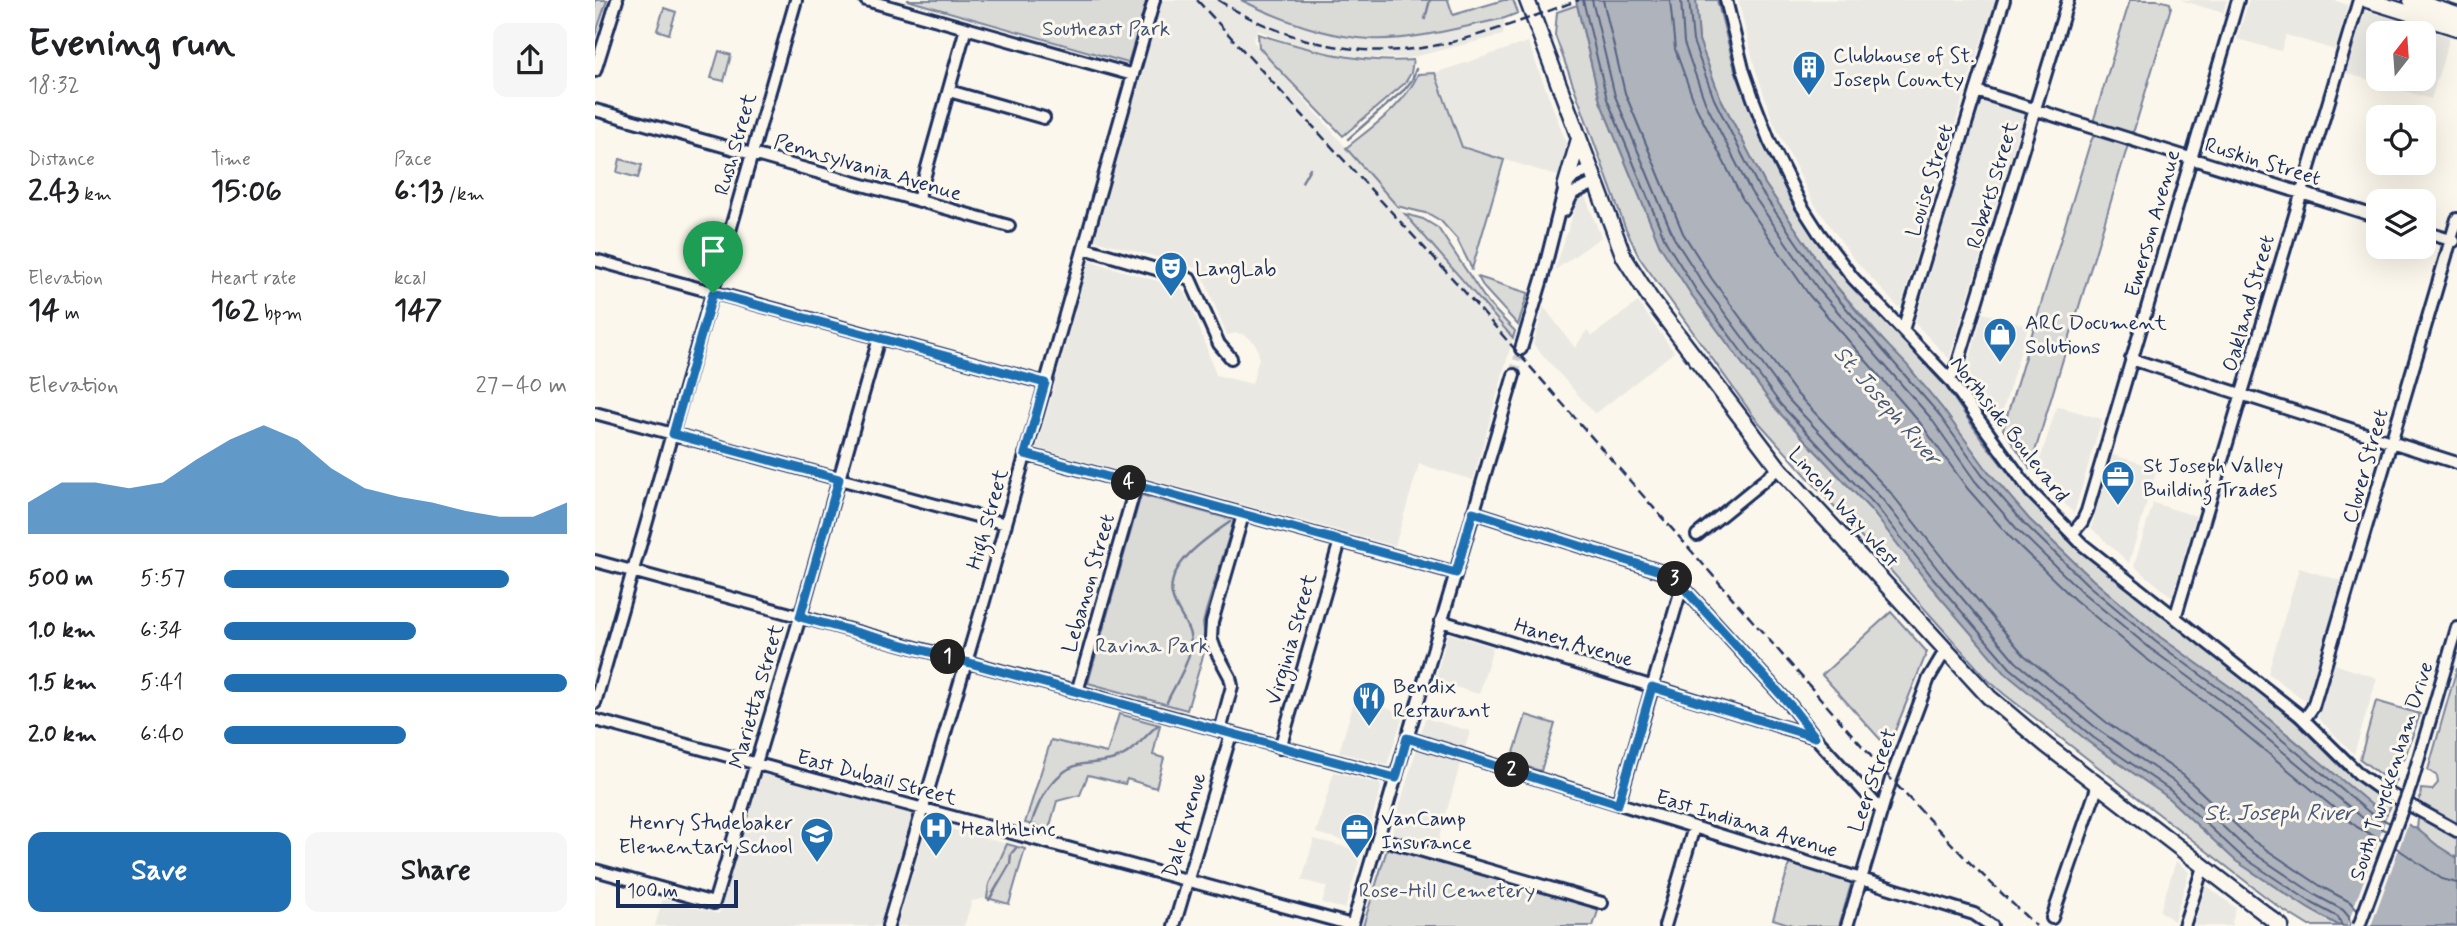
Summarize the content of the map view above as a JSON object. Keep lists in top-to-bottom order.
{
  "streets": {
    "main road": ["Lincoln Way West"],
    "street": [
      "Rush Street",
      "Ruskin Street",
      "Pennsylvania Avenue",
      "Louise Street",
      "Roberts Street",
      "Emerson Avenue",
      "Oakland Street",
      "Northside Boulevard",
      "Clover Street",
      "High Street",
      "Lebanon Street",
      "Virginia Street",
      "Haney Avenue",
      "Marietta Street",
      "South Twyckenham Drive",
      "East Dubail Street",
      "Leer Street",
      "East Indiana Avenue",
      "Dale Avenue"
    ]
  },
  "crossings": [
    ["Rush Street", "Pennsylvania Avenue"],
    ["Ruskin Street", "Louise Street"],
    ["Ruskin Street", "Roberts Street"],
    ["Ruskin Street", "Emerson Avenue"],
    ["Ruskin Street", "Oakland Street"],
    ["Louise Street", "Northside Boulevard"],
    ["Roberts Street", "Northside Boulevard"],
    ["Emerson Avenue", "Northside Boulevard"],
    ["Oakland Street", "Northside Boulevard"],
    ["Northside Boulevard", "Clover Street"],
    ["Lincoln Way West", "Leer Street"],
    ["High Street", "East Dubail Street"],
    ["Marietta Street", "East Dubail Street"],
    ["East Dubail Street", "Dale Avenue"],
    ["Leer Street", "East Indiana Avenue"]
  ],
  "water": ["St. Joseph River"],
  "parks": ["Southeast Park", "Ravina Park", "Rose-Hill Cemetery"],
  "places": {
    "building": ["Clubhouse of St. Joseph County"],
    "theatre": ["LangLab"],
    "shop": ["ARC Document Solutions"],
    "office": ["St Joseph Valley Building Trades", "VanCamp Insurance"],
    "restaurant": ["Bendix Restaurant"],
    "hospital": ["HealthLinc"],
    "school or university": ["Henry Studebaker Elementary School"]
  },
  "scale_bar": "100 m",
  "north": "top",
  "page": {
    "heading": ["Evening run", "18:32"],
    "stats": [
      ["Distance", "2.43 km"],
      ["Time", "15:06"],
      ["Pace", "6:13 /km"],
      ["Elevation", "14 m"],
      ["Heart rate", "162 bpm"],
      ["kcal", "147"]
    ],
    "chart": ["Elevation", "27–40 m"],
    "pins": [
      "4",
      "3",
      "1",
      "2"
    ],
    "list": [
      {
        "name": "500 m",
        "note": "5:57"
      },
      {
        "name": "1.0 km",
        "note": "6:34"
      },
      {
        "name": "1.5 km",
        "note": "5:41"
      },
      {
        "name": "2.0 km",
        "note": "6:40"
      }
    ],
    "buttons": ["Save", "Share"],
    "scale": "100 m"
  }
}
